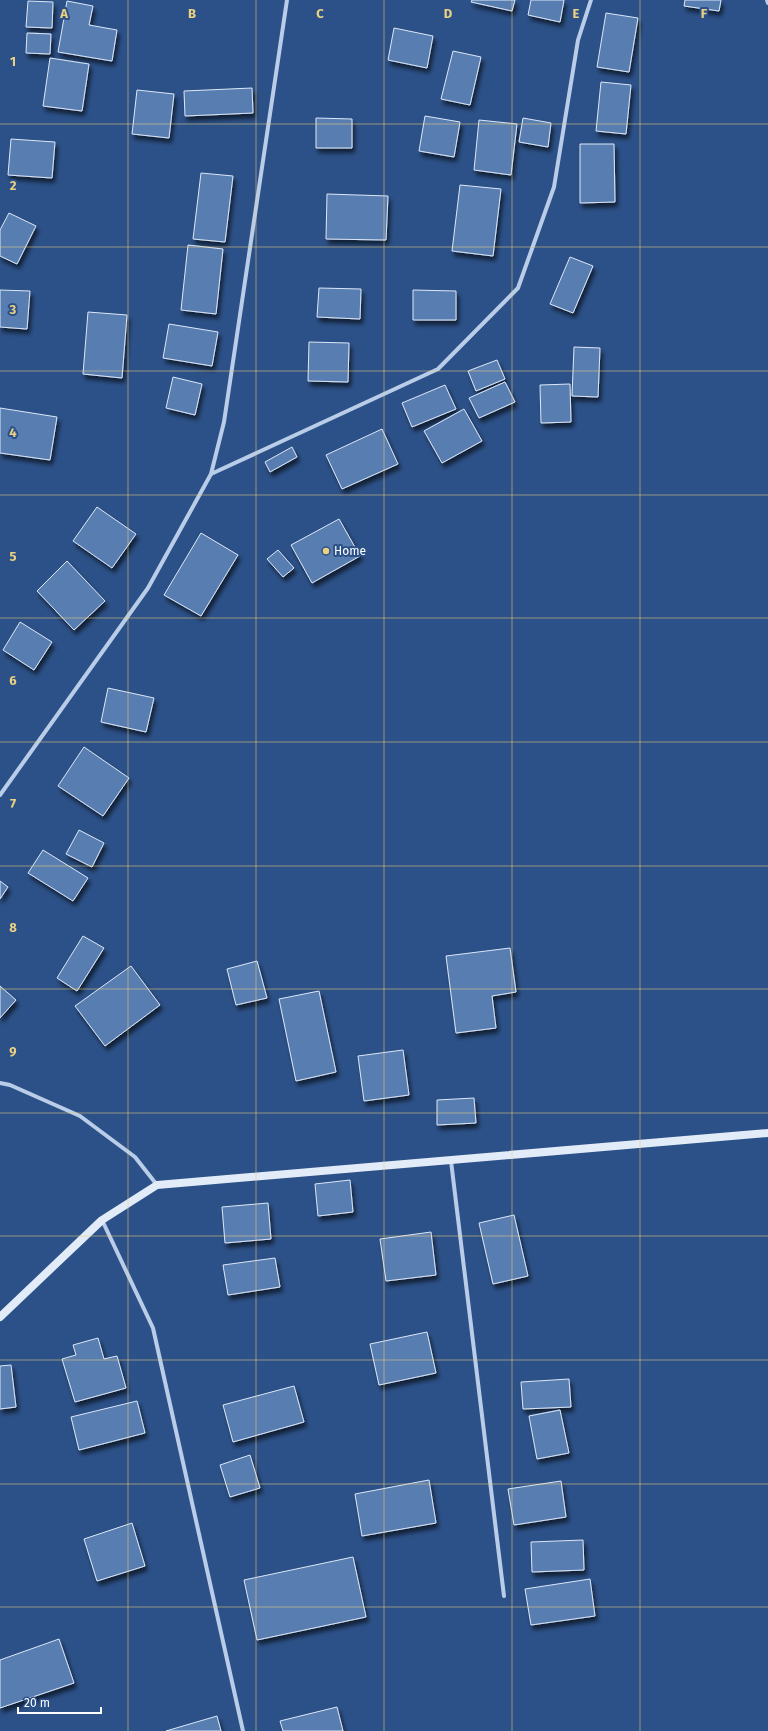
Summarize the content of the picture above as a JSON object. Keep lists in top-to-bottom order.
{
  "places": ["Home"],
  "scale_bar": "20 m",
  "grid": {
    "columns": [
      "A",
      "B",
      "C",
      "D",
      "E",
      "F"
    ],
    "rows": [
      "1",
      "2",
      "3",
      "4",
      "5",
      "6",
      "7",
      "8",
      "9"
    ]
  }
}
